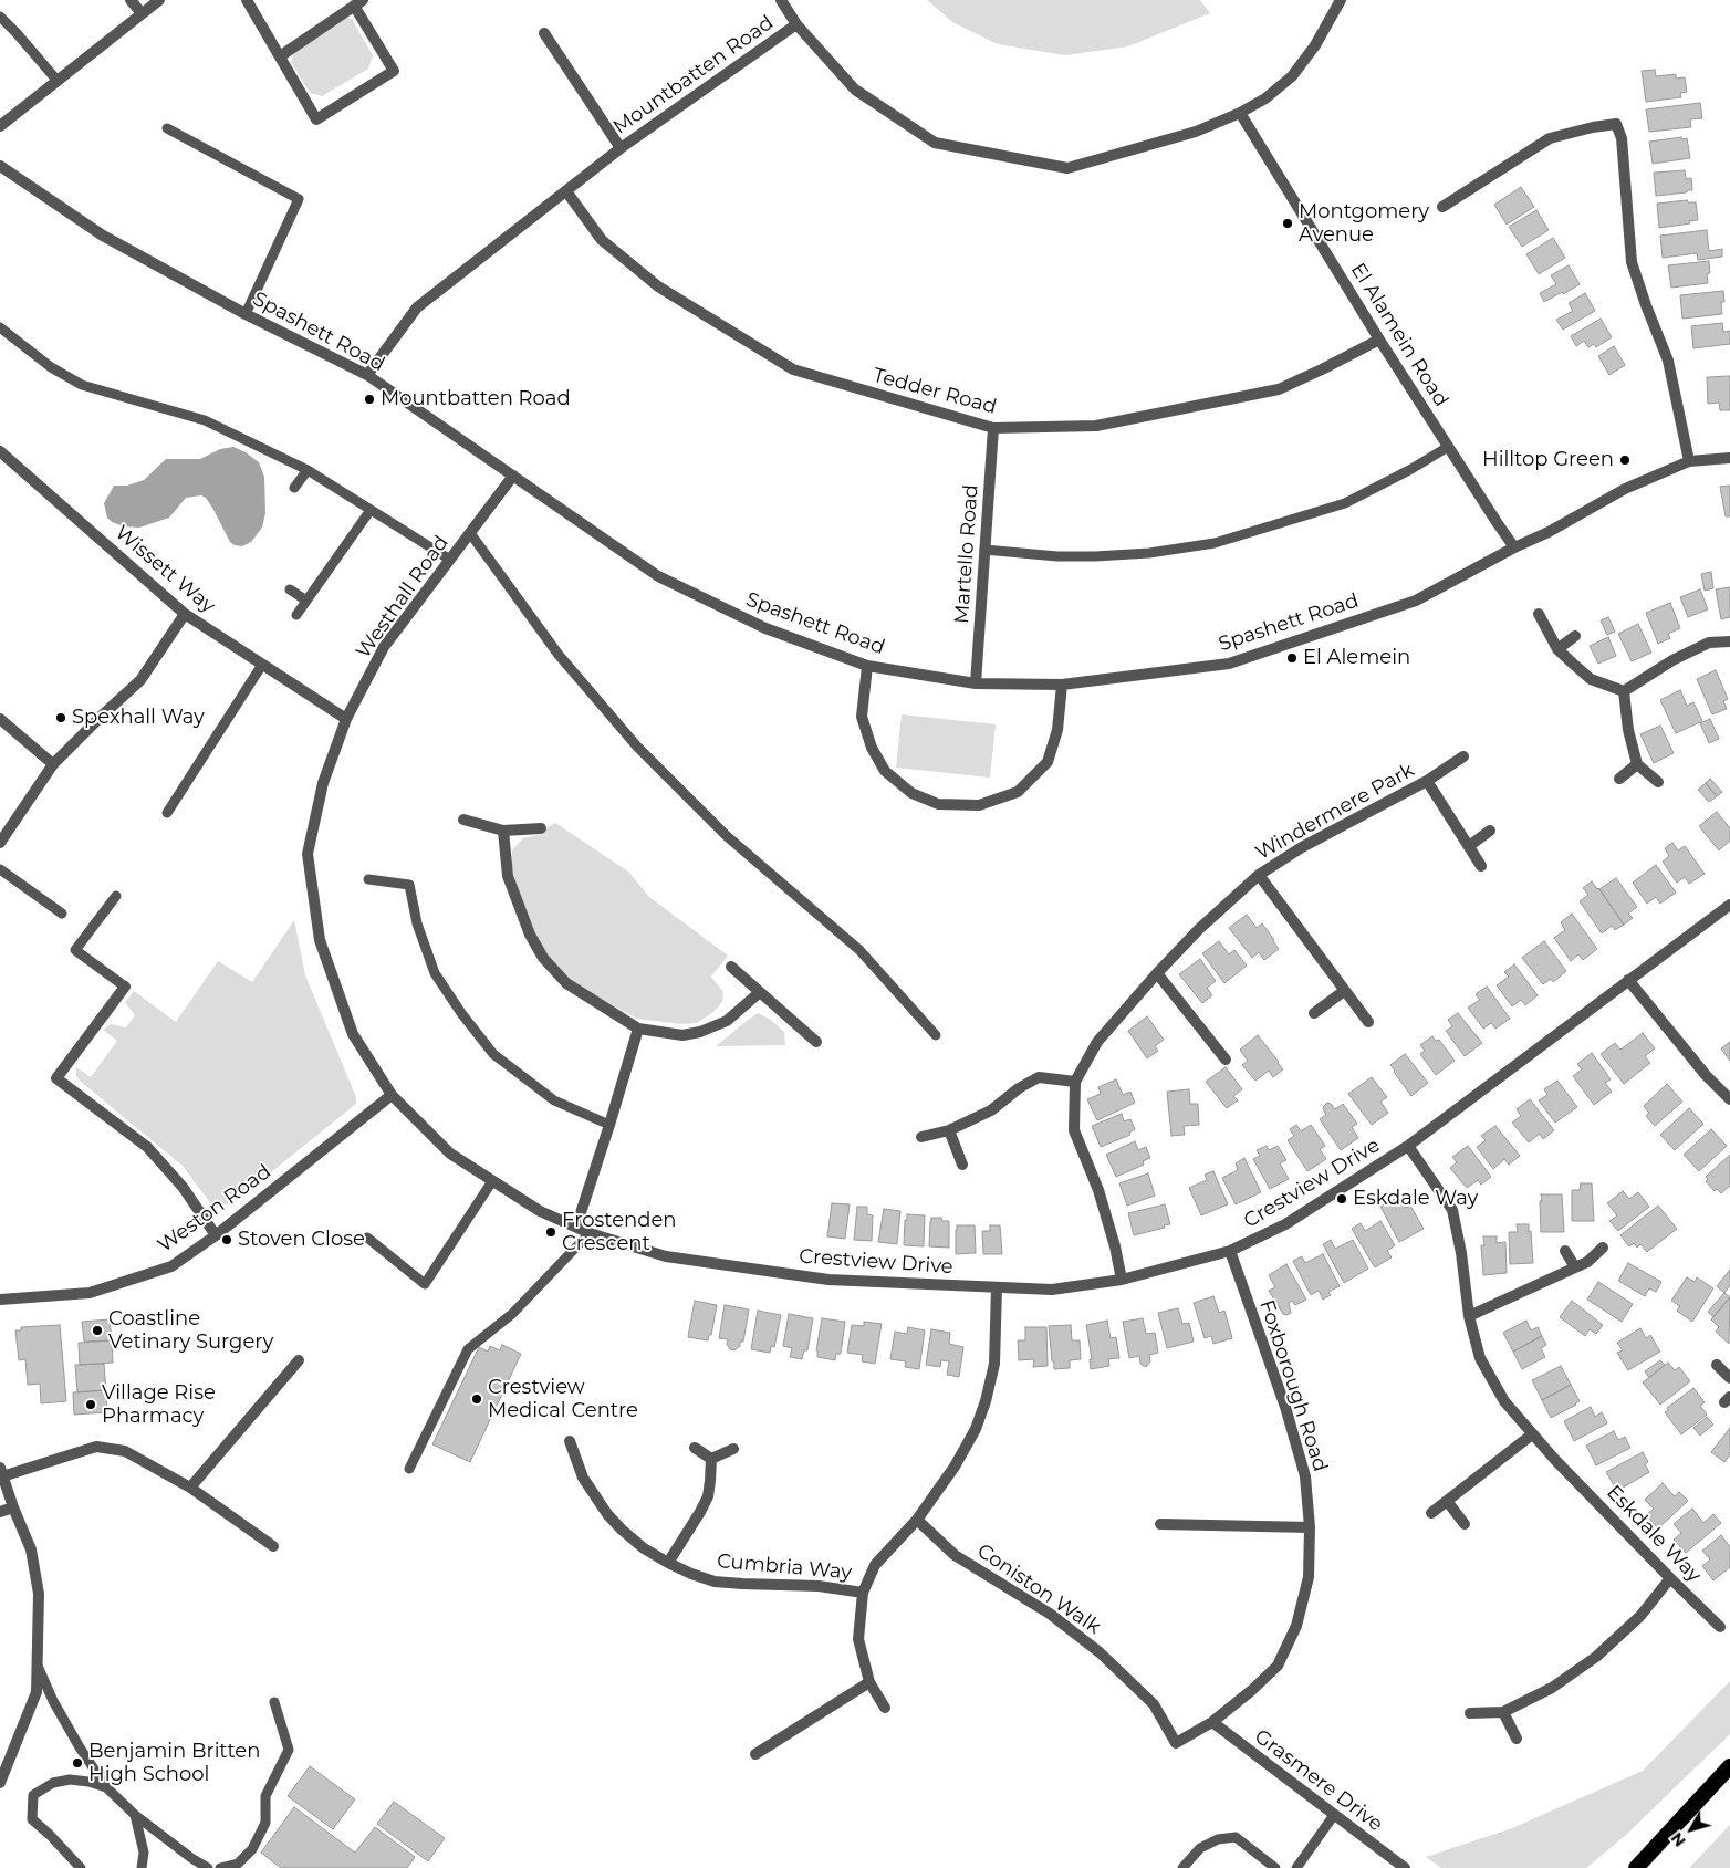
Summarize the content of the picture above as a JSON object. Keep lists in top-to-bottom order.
{
  "streets": {
    "street": [
      "Mountbatten Road",
      "Spashett Road",
      "El Alamein Road",
      "Tedder Road",
      "Martello Road",
      "Wissett Way",
      "Westhall Road",
      "Windermere Park",
      "Crestview Drive",
      "Weston Road",
      "Foxborough Road",
      "Eskdale Way",
      "Cumbria Way",
      "Coniston Walk",
      "Grasmere Drive"
    ]
  },
  "crossings": [
    ["Mountbatten Road", "Spashett Road"],
    ["Mountbatten Road", "Tedder Road"],
    ["Spashett Road", "El Alamein Road"],
    ["Spashett Road", "Martello Road"],
    ["Spashett Road", "Westhall Road"],
    ["El Alamein Road", "Tedder Road"],
    ["Tedder Road", "Martello Road"],
    ["Wissett Way", "Westhall Road"],
    ["Westhall Road", "Crestview Drive"],
    ["Westhall Road", "Weston Road"],
    ["Windermere Park", "Crestview Drive"],
    ["Crestview Drive", "Foxborough Road"],
    ["Crestview Drive", "Eskdale Way"],
    ["Foxborough Road", "Coniston Walk"],
    ["Foxborough Road", "Grasmere Drive"]
  ],
  "places": [
    "Montgomery Avenue",
    "Mountbatten Road",
    "Hilltop Green",
    "El Alemein",
    "Spexhall Way",
    "Eskdale Way",
    "Frostenden Crescent",
    "Stoven Close",
    "Coastline Vetinary Surgery",
    "Crestview Medical Centre",
    "Village Rise Pharmacy",
    "Benjamin Britten High School"
  ],
  "north": "bottom left"
}
